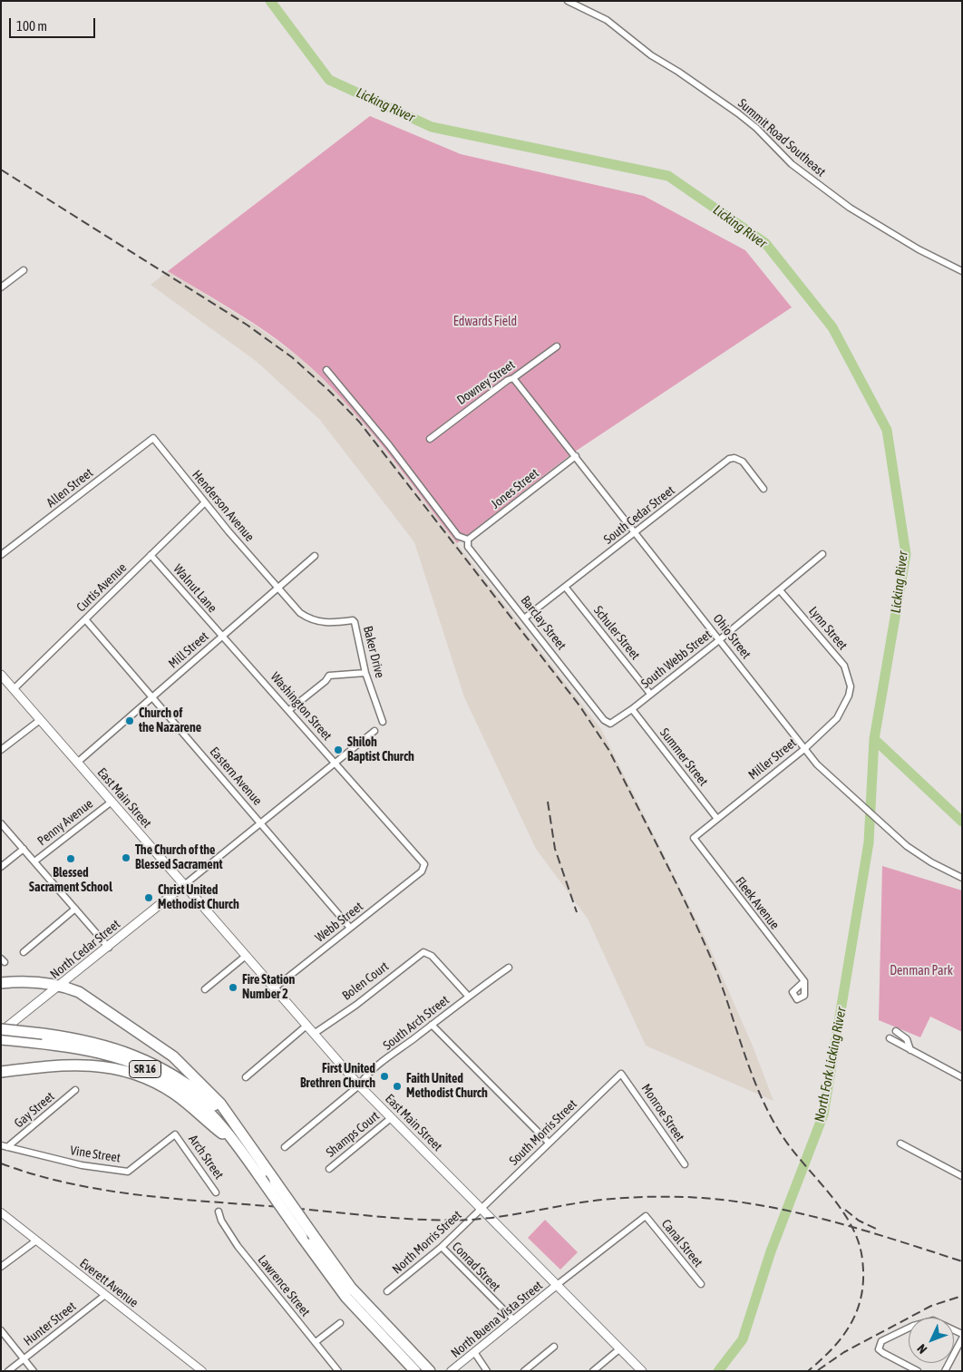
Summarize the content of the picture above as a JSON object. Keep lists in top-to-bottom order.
{
  "streets": {
    "highway": ["SR 16"],
    "main road": ["East Main Street", "North Cedar Street"],
    "street": [
      "Summit Road Southeast",
      "Downey Street",
      "Allen Street",
      "Jones Street",
      "Henderson Avenue",
      "South Cedar Street",
      "Curtis Avenue",
      "Walnut Lane",
      "Barclay Street",
      "Lynn Street",
      "Schuler Street",
      "Ohio Street",
      "Mill Street",
      "Baker Drive",
      "South Webb Street",
      "Washington Street",
      "Summer Street",
      "Miller Street",
      "Eastern Avenue",
      "Penny Avenue",
      "Fleek Avenue",
      "Webb Street",
      "Bolen Court",
      "South Arch Street",
      "Gay Street",
      "Monroe Street",
      "South Morris Street",
      "Shamps Court",
      "Vine Street",
      "Arch Street",
      "North Morris Street",
      "Canal Street",
      "Conrad Street",
      "Everett Avenue",
      "Lawrence Street",
      "North Buena Vista Street",
      "Hunter Street"
    ]
  },
  "crossings": [
    ["Downey Street", "Ohio Street"],
    ["Allen Street", "Henderson Avenue"],
    ["Jones Street", "Barclay Street"],
    ["Jones Street", "Ohio Street"],
    ["Henderson Avenue", "Curtis Avenue"],
    ["Henderson Avenue", "Mill Street"],
    ["Henderson Avenue", "Baker Drive"],
    ["South Cedar Street", "Barclay Street"],
    ["South Cedar Street", "Schuler Street"],
    ["South Cedar Street", "Ohio Street"],
    ["Curtis Avenue", "Walnut Lane"],
    ["Curtis Avenue", "Eastern Avenue"],
    ["Curtis Avenue", "East Main Street"],
    ["Walnut Lane", "Mill Street"],
    ["Walnut Lane", "Washington Street"],
    ["Barclay Street", "South Webb Street"],
    ["Lynn Street", "South Webb Street"],
    ["Lynn Street", "Miller Street"],
    ["Schuler Street", "South Webb Street"],
    ["Ohio Street", "South Webb Street"],
    ["Ohio Street", "Miller Street"],
    ["Mill Street", "Baker Drive"],
    ["Mill Street", "Washington Street"],
    ["Mill Street", "Eastern Avenue"],
    ["Mill Street", "East Main Street"],
    ["South Webb Street", "Summer Street"],
    ["Washington Street", "Webb Street"],
    ["Summer Street", "Miller Street"],
    ["Miller Street", "Fleek Avenue"],
    ["Eastern Avenue", "Webb Street"],
    ["East Main Street", "Penny Avenue"],
    ["East Main Street", "Webb Street"],
    ["East Main Street", "North Cedar Street"],
    ["East Main Street", "Bolen Court"],
    ["East Main Street", "South Arch Street"],
    ["East Main Street", "South Morris Street"],
    ["East Main Street", "Shamps Court"],
    ["East Main Street", "North Morris Street"],
    ["East Main Street", "Canal Street"],
    ["East Main Street", "North Buena Vista Street"],
    ["North Cedar Street", "SR 16"],
    ["Bolen Court", "South Arch Street"],
    ["Gay Street", "Vine Street"],
    ["Monroe Street", "South Morris Street"],
    ["South Morris Street", "North Morris Street"],
    ["Vine Street", "Arch Street"],
    ["North Morris Street", "Conrad Street"],
    ["Canal Street", "North Buena Vista Street"],
    ["Conrad Street", "North Buena Vista Street"],
    ["Everett Avenue", "Hunter Street"]
  ],
  "water": ["Licking River", "North Fork Licking River"],
  "parks": ["Edwards Field", "Denman Park"],
  "places": [
    "Church of the Nazarene",
    "Shiloh Baptist Church",
    "The Church of the Blessed Sacrament",
    "Blessed Sacrament School",
    "Christ United Methodist Church",
    "Fire Station Number 2",
    "First United Brethren Church",
    "Faith United Methodist Church"
  ],
  "scale_bar": "100 m",
  "north": "bottom left"
}
